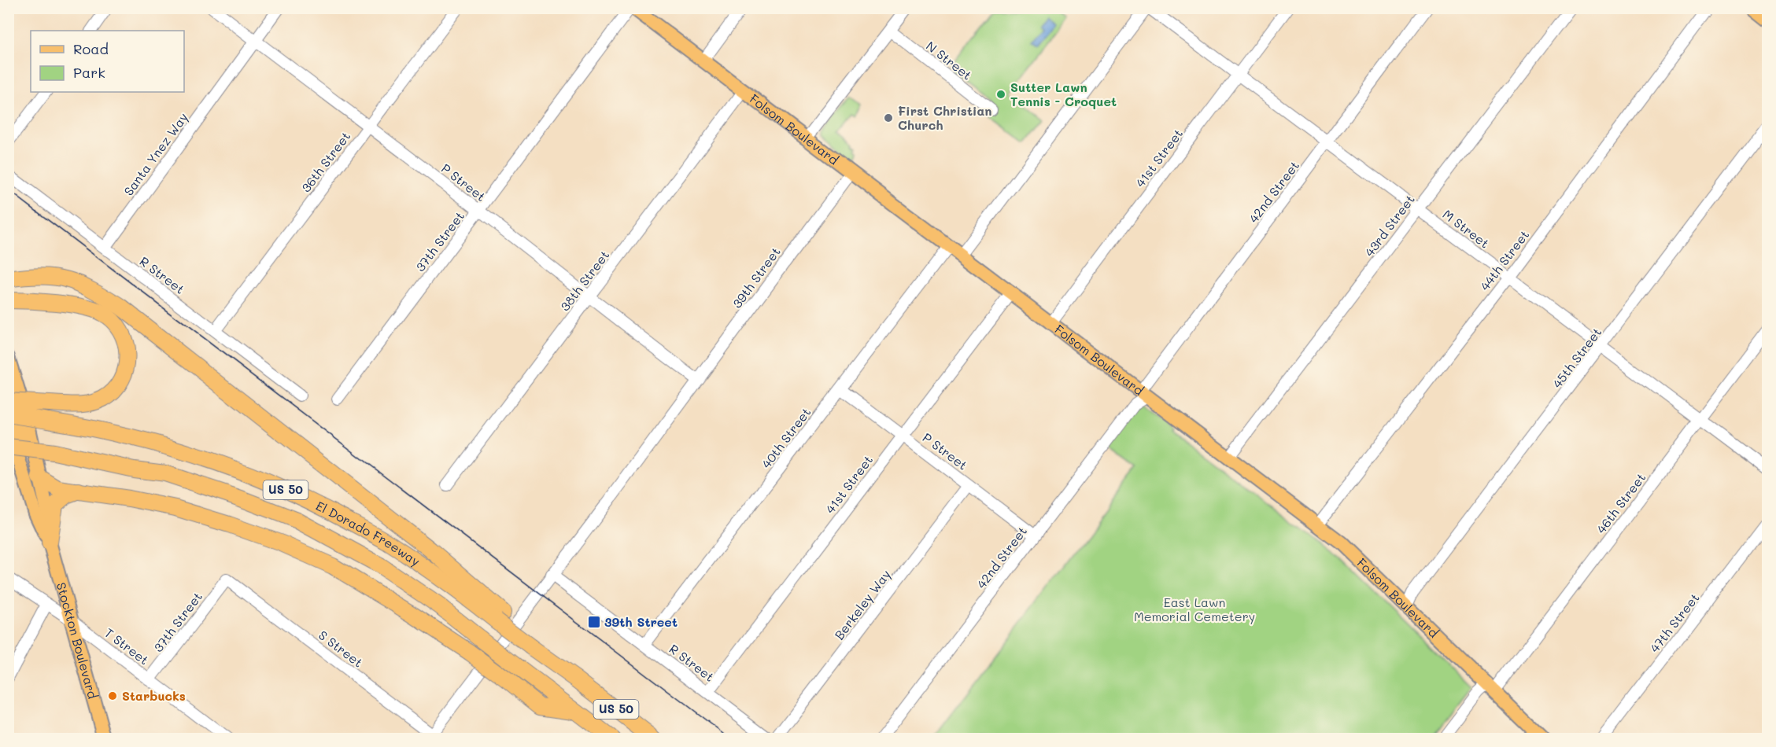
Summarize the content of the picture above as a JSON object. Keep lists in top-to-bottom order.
{
  "streets": {
    "highway": ["US 50", "El Dorado Freeway"],
    "main road": ["Folsom Boulevard", "Stockton Boulevard"],
    "street": [
      "N Street",
      "Santa Ynez Way",
      "41st Street",
      "36th Street",
      "P Street",
      "42nd Street",
      "43rd Street",
      "M Street",
      "37th Street",
      "44th Street",
      "R Street",
      "39th Street",
      "38th Street",
      "45th Street",
      "40th Street",
      "46th Street",
      "Berkeley Way",
      "47th Street",
      "T Street",
      "S Street"
    ]
  },
  "crossings": [
    ["Folsom Boulevard", "41st Street"],
    ["Folsom Boulevard", "42nd Street"],
    ["Folsom Boulevard", "43rd Street"],
    ["Folsom Boulevard", "37th Street"],
    ["Folsom Boulevard", "44th Street"],
    ["Folsom Boulevard", "39th Street"],
    ["Folsom Boulevard", "38th Street"],
    ["Folsom Boulevard", "45th Street"],
    ["Folsom Boulevard", "40th Street"],
    ["Folsom Boulevard", "46th Street"],
    ["Santa Ynez Way", "P Street"],
    ["Santa Ynez Way", "R Street"],
    ["41st Street", "P Street"],
    ["41st Street", "M Street"],
    ["41st Street", "R Street"],
    ["36th Street", "P Street"],
    ["36th Street", "R Street"],
    ["P Street", "42nd Street"],
    ["P Street", "37th Street"],
    ["P Street", "39th Street"],
    ["P Street", "38th Street"],
    ["P Street", "40th Street"],
    ["P Street", "Berkeley Way"],
    ["42nd Street", "M Street"],
    ["43rd Street", "M Street"],
    ["M Street", "44th Street"],
    ["M Street", "45th Street"],
    ["M Street", "46th Street"],
    ["37th Street", "T Street"],
    ["37th Street", "S Street"],
    ["R Street", "39th Street"],
    ["R Street", "40th Street"],
    ["39th Street", "S Street"],
    ["US 50", "El Dorado Freeway"],
    ["Stockton Boulevard", "T Street"]
  ],
  "parks": ["East Lawn Memorial Cemetery"],
  "places": {
    "other": ["Sutter Lawn Tennis - Croquet", "First Christian Church", "Starbucks"],
    "transit": ["39th Street"]
  },
  "legend": ["Road", "Park"]
}
